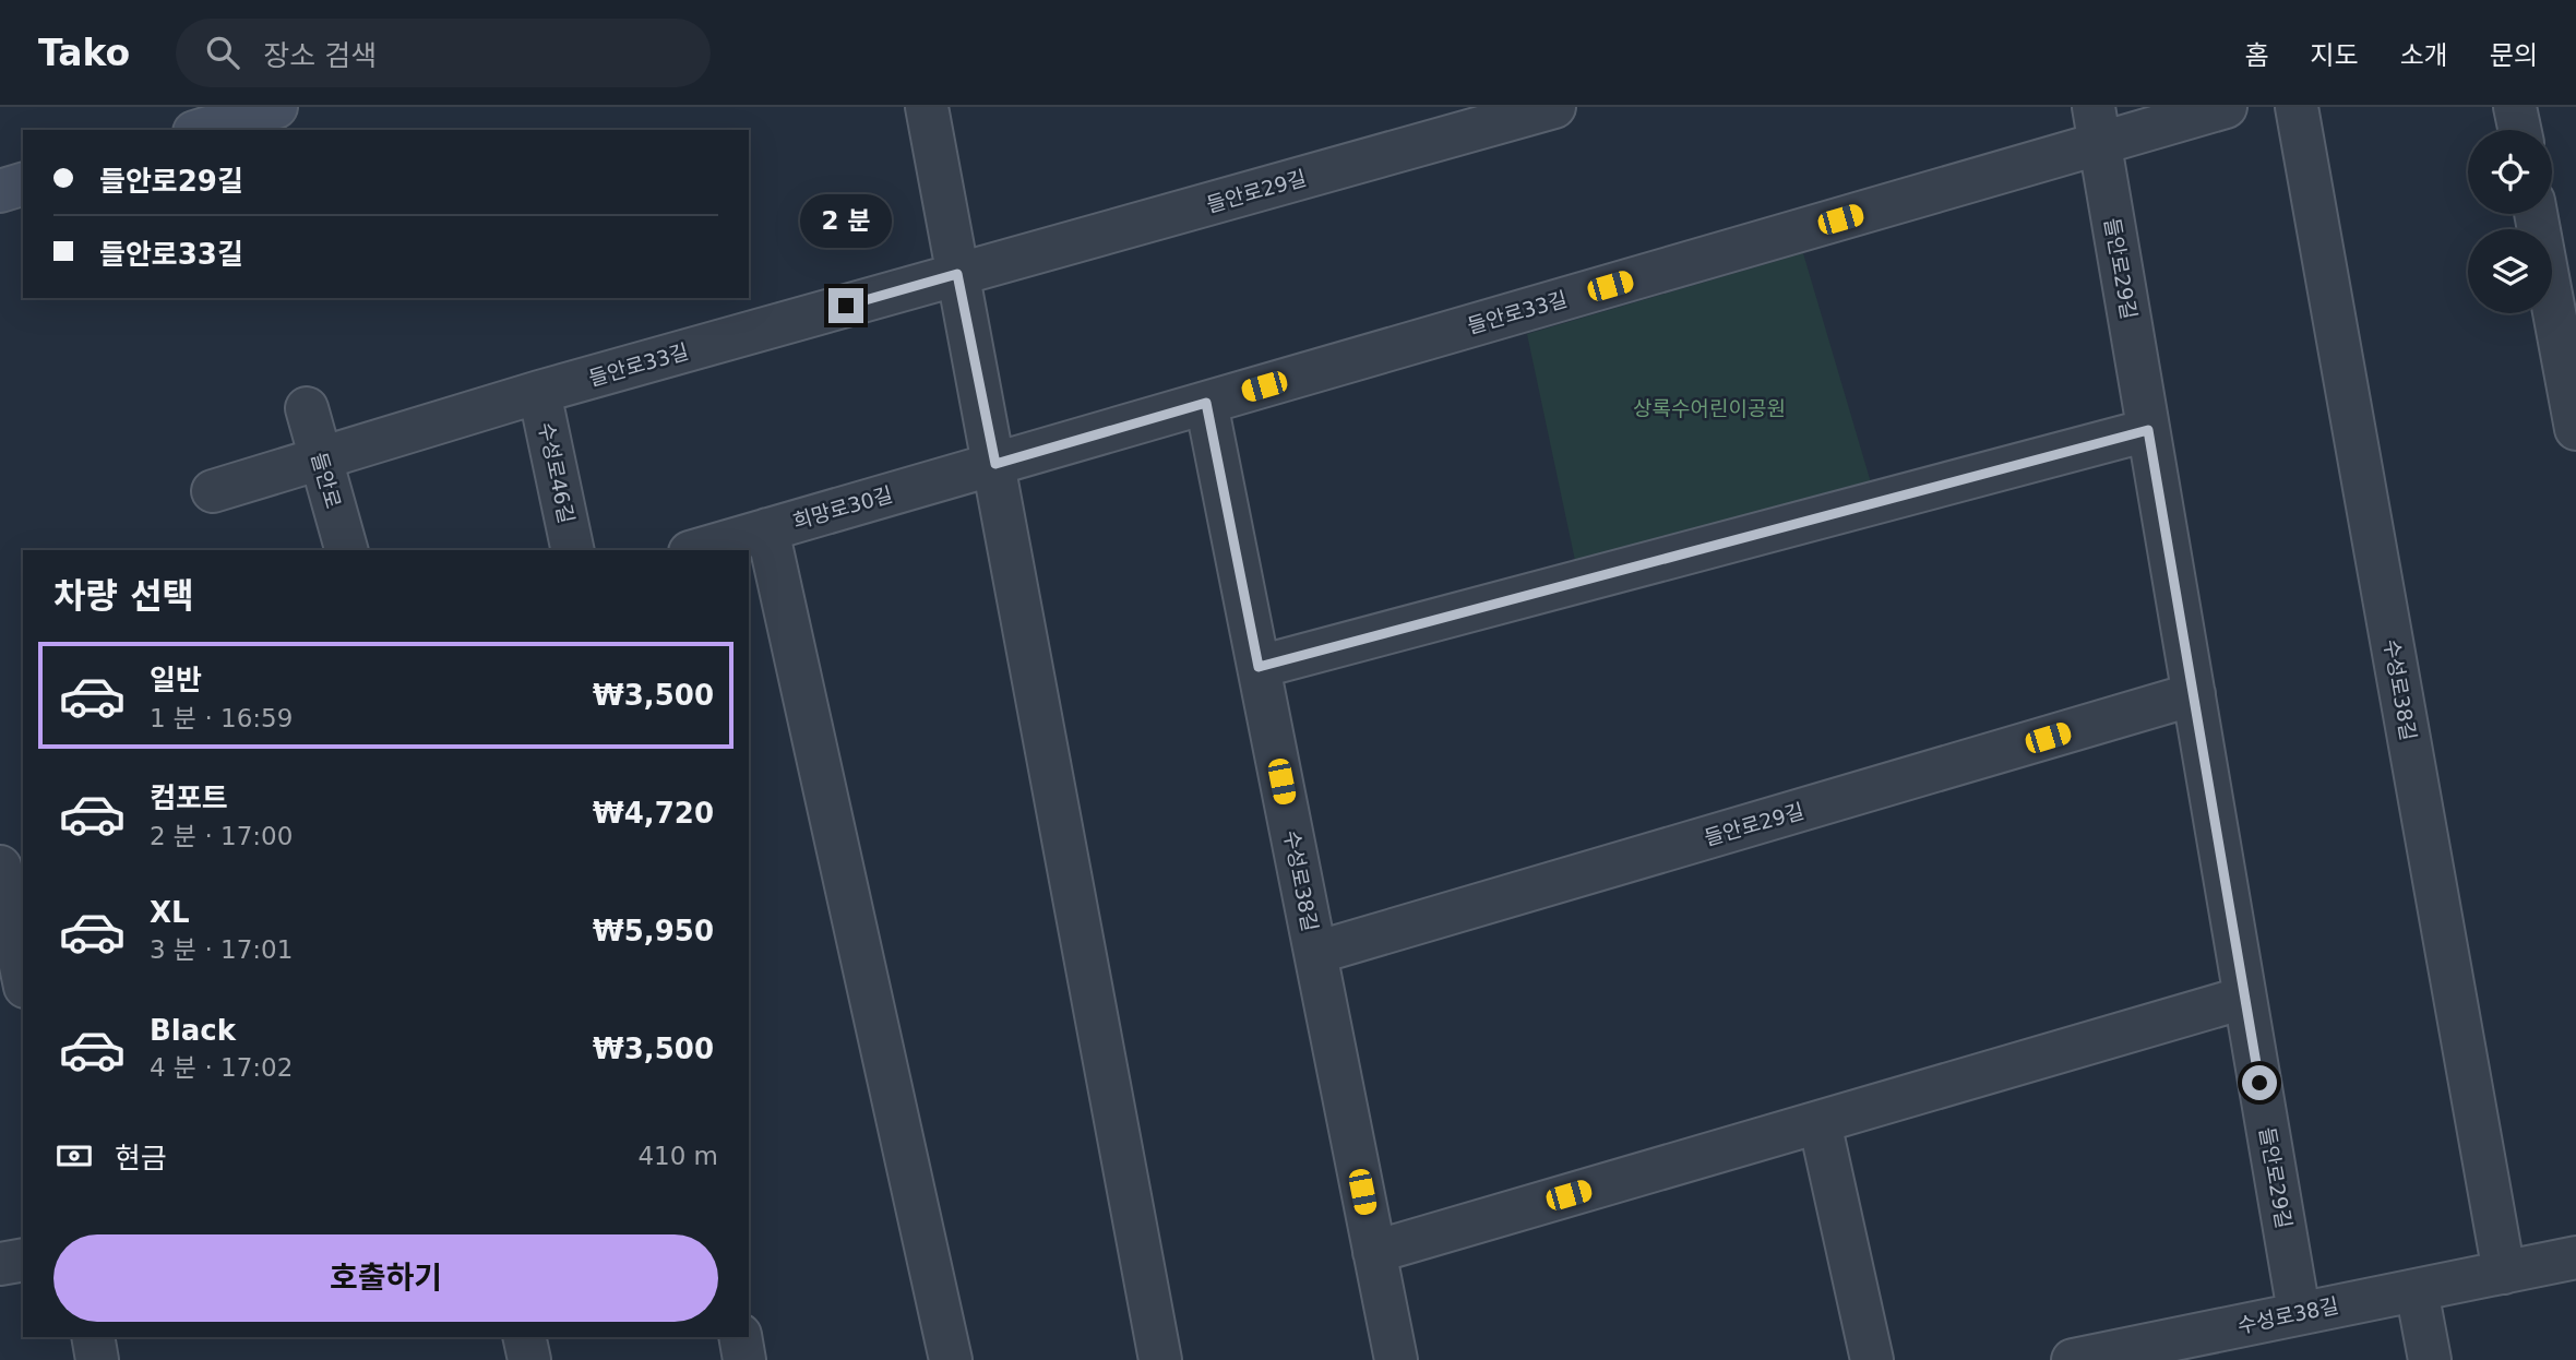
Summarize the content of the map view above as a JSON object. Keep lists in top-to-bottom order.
{
  "streets": {
    "street": [
      "들안로29길",
      "들안로33길",
      "수성로46길",
      "들안로",
      "희망로30길",
      "수성로38길"
    ]
  },
  "crossings": [
    ["들안로29길", "들안로33길"],
    ["들안로29길", "수성로38길"],
    ["들안로33길", "수성로46길"],
    ["들안로33길", "들안로"],
    ["들안로33길", "희망로30길"],
    ["들안로33길", "수성로38길"]
  ],
  "parks": ["상록수어린이공원"],
  "page": {
    "header": "Tako",
    "search": "장소 검색",
    "nav": [
      "홈",
      "지도",
      "소개",
      "문의"
    ],
    "banner": ["들안로29길", "들안로33길"],
    "bubble": "2 분",
    "heading": "차량 선택",
    "list": [
      {
        "name": "일반",
        "note": "1 분 · 16:59",
        "value": "₩3,500"
      },
      {
        "name": "컴포트",
        "note": "2 분 · 17:00",
        "value": "₩4,720"
      },
      {
        "name": "XL",
        "note": "3 분 · 17:01",
        "value": "₩5,950"
      },
      {
        "name": "Black",
        "note": "4 분 · 17:02",
        "value": "₩3,500"
      }
    ],
    "pay": ["현금", "410 m"],
    "buttons": "호출하기"
  }
}
